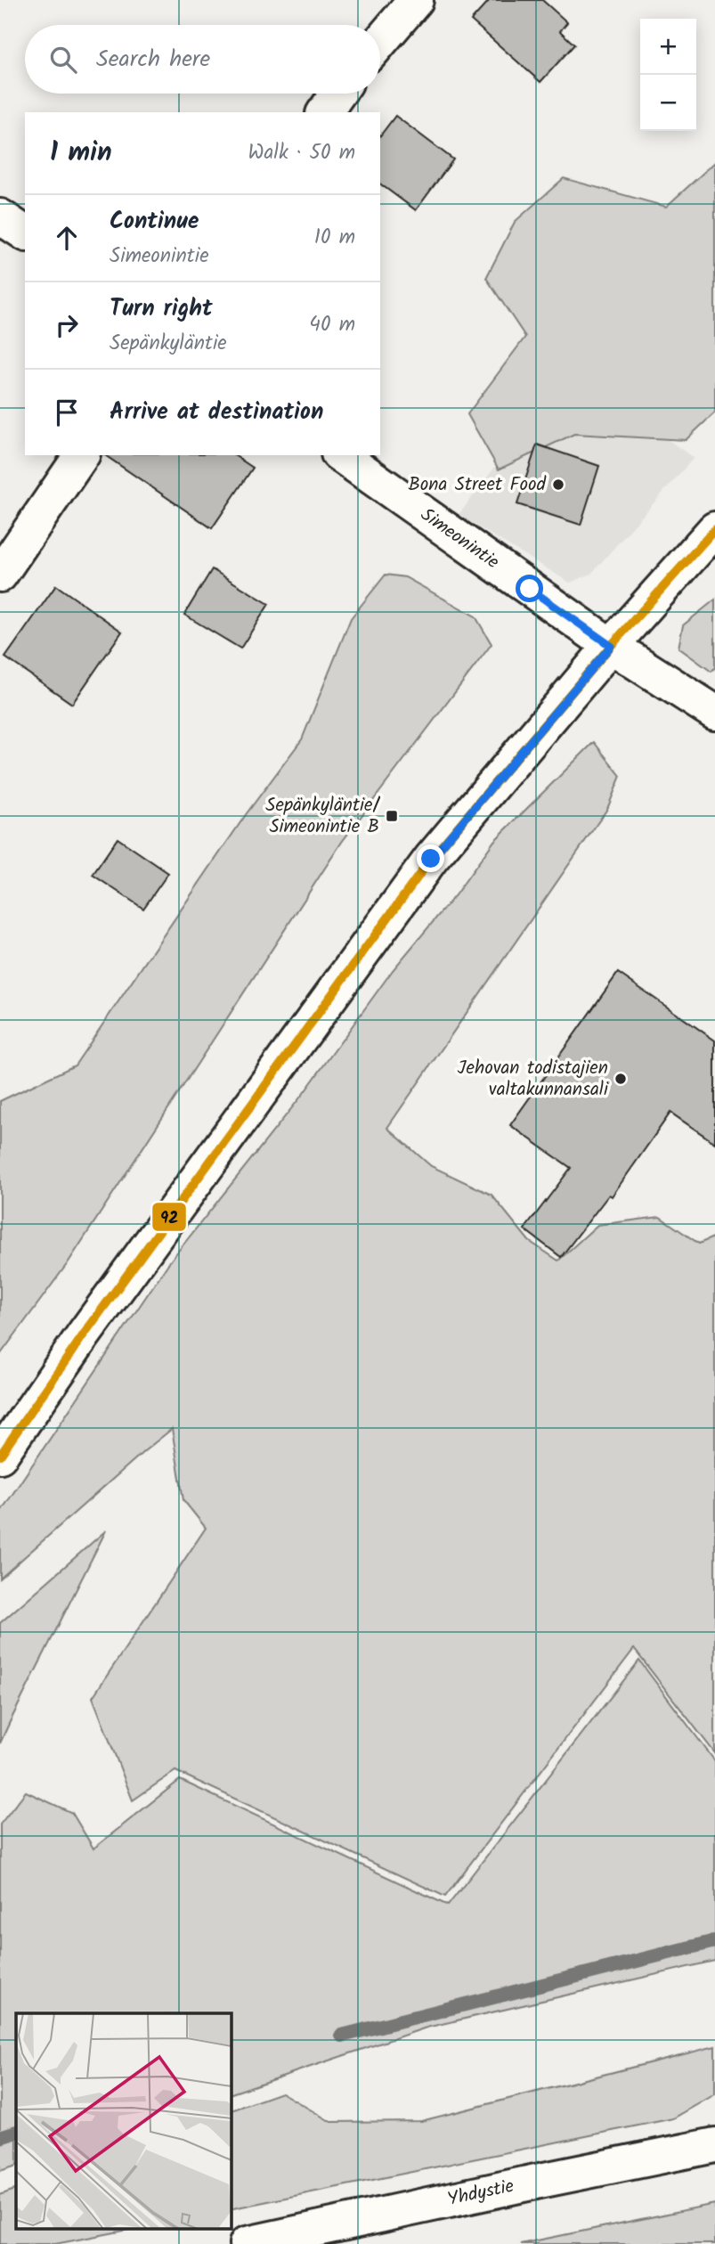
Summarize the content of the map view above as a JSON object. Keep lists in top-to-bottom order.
{
  "streets": {
    "main road": ["Simeonintie", "Yhdystie"]
  },
  "places": {
    "other": ["Bona Street Food", "Jehovan todistajien valtakunnansali"],
    "transit": ["Sepänkyläntie/ Simeonintie B"]
  },
  "lines": ["transit line 92"],
  "page": {
    "map_buttons": ["+", "−"],
    "search": "Search here",
    "heading": ["1 min", "Walk · 50 m"],
    "list": [
      ["Continue", "Simeonintie", "10 m"],
      ["Turn right", "Sepänkyläntie", "40 m"],
      "Arrive at destination"
    ]
  }
}
